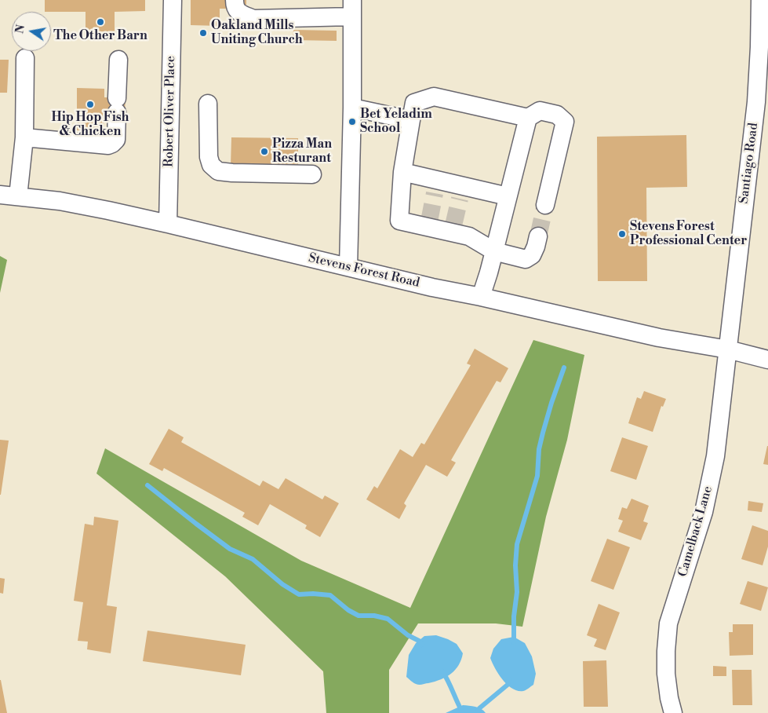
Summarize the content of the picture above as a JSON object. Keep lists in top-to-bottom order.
{
  "streets": {
    "street": [
      "Robert Oliver Place",
      "Santiago Road",
      "Stevens Forest Road",
      "Camelback Lane"
    ]
  },
  "crossings": [
    ["Robert Oliver Place", "Stevens Forest Road"],
    ["Santiago Road", "Stevens Forest Road"],
    ["Santiago Road", "Camelback Lane"],
    ["Stevens Forest Road", "Camelback Lane"]
  ],
  "places": [
    "The Other Barn",
    "Oakland Mills Uniting Church",
    "Hip Hop Fish & Chicken",
    "Bet Yeladim School",
    "Pizza Man Resturant",
    "Stevens Forest Professional Center"
  ],
  "north": "left"
}
